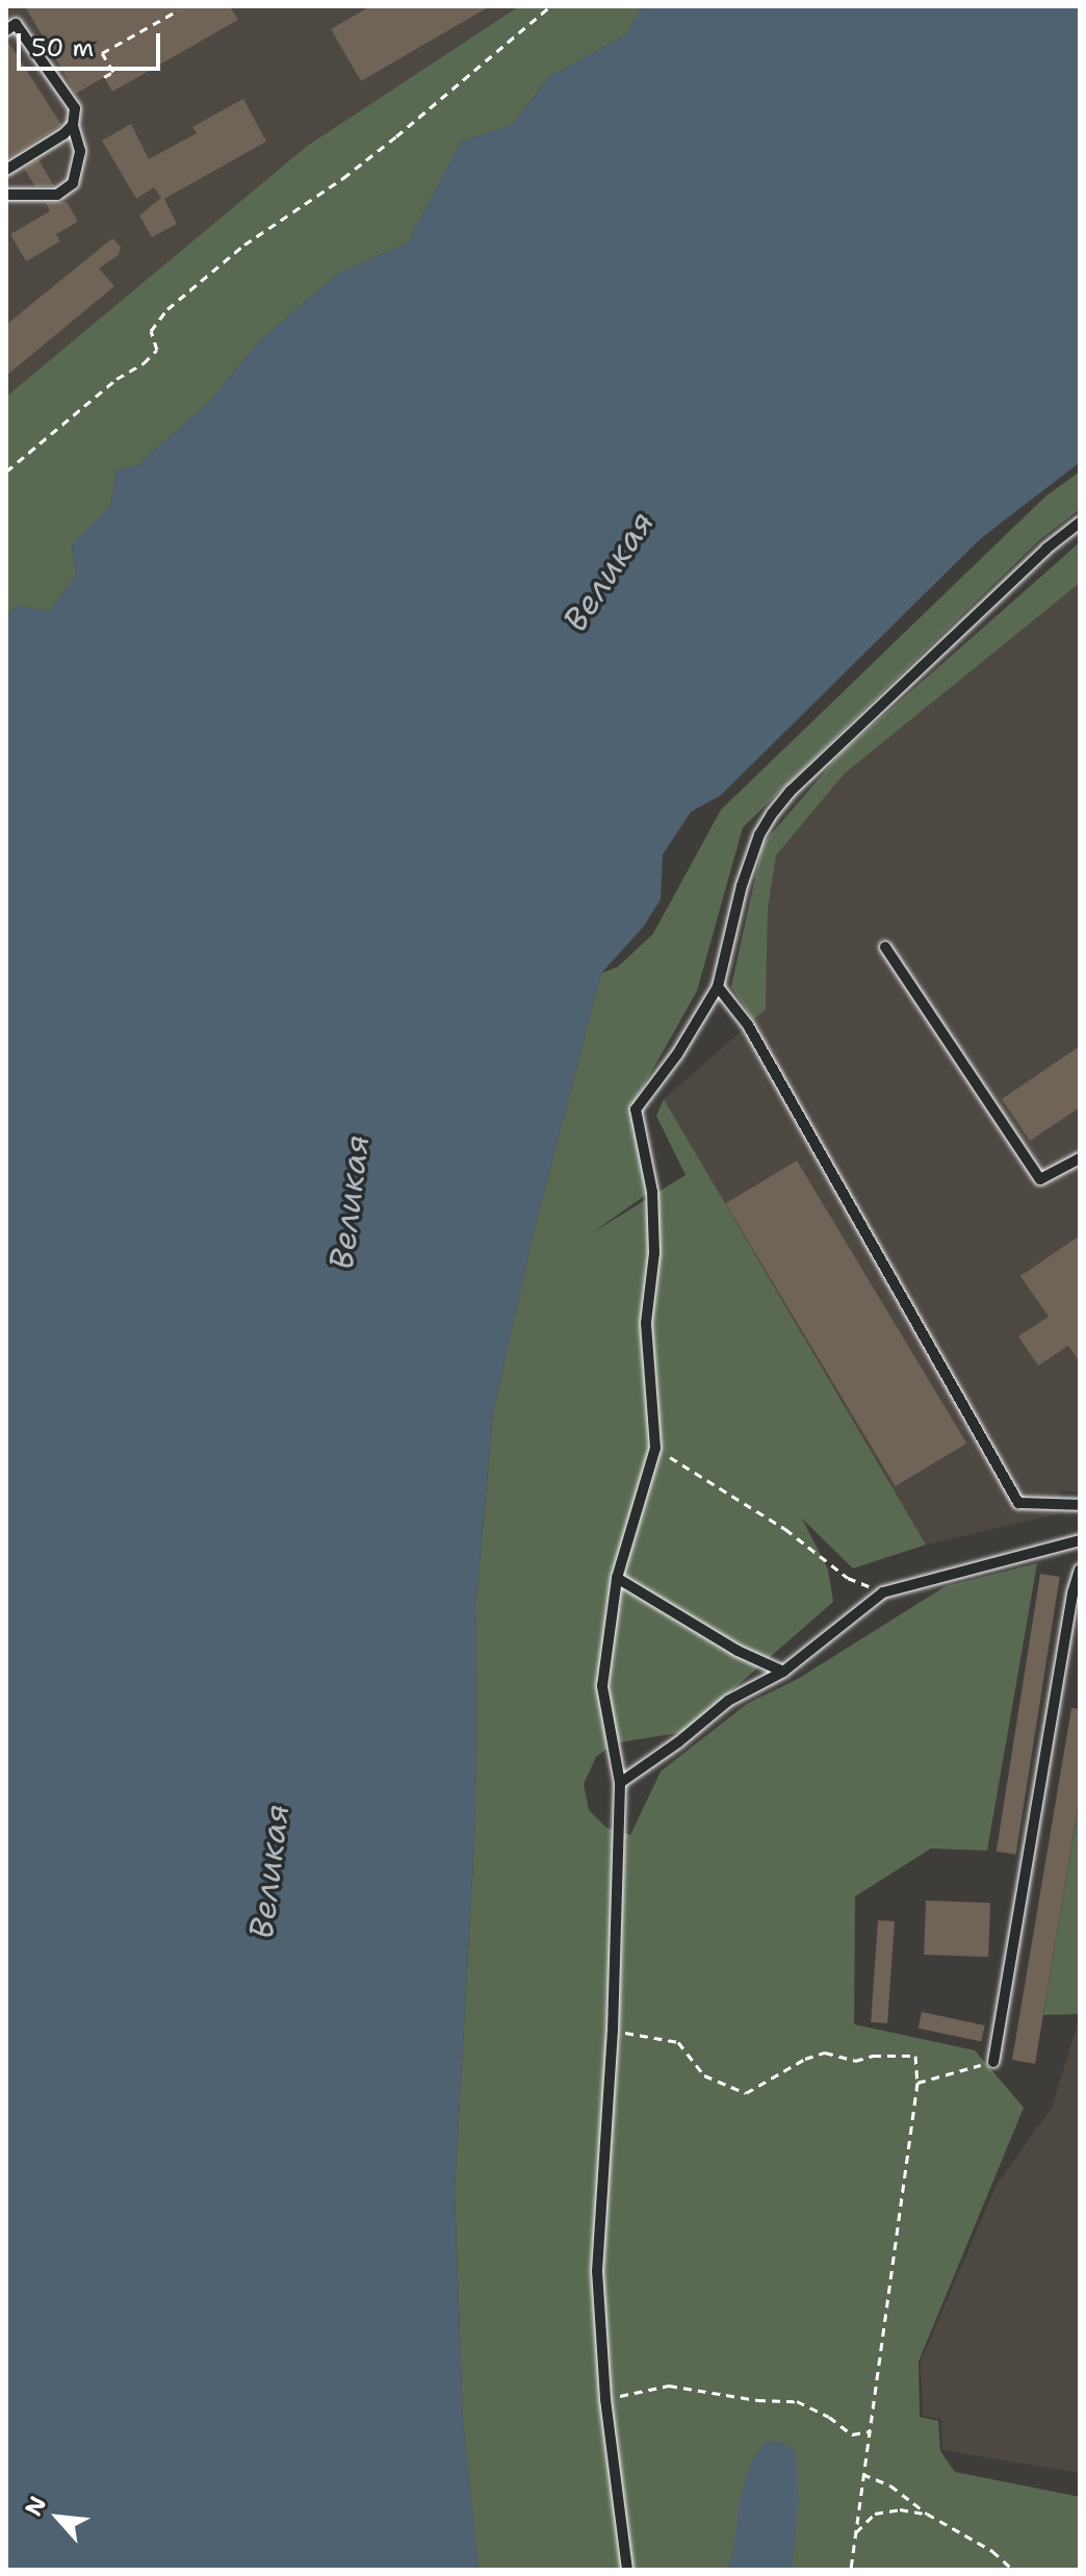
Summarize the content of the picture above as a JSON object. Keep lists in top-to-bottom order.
{
  "water": ["Великая"],
  "scale_bar": "50 m",
  "north": "top left"
}
